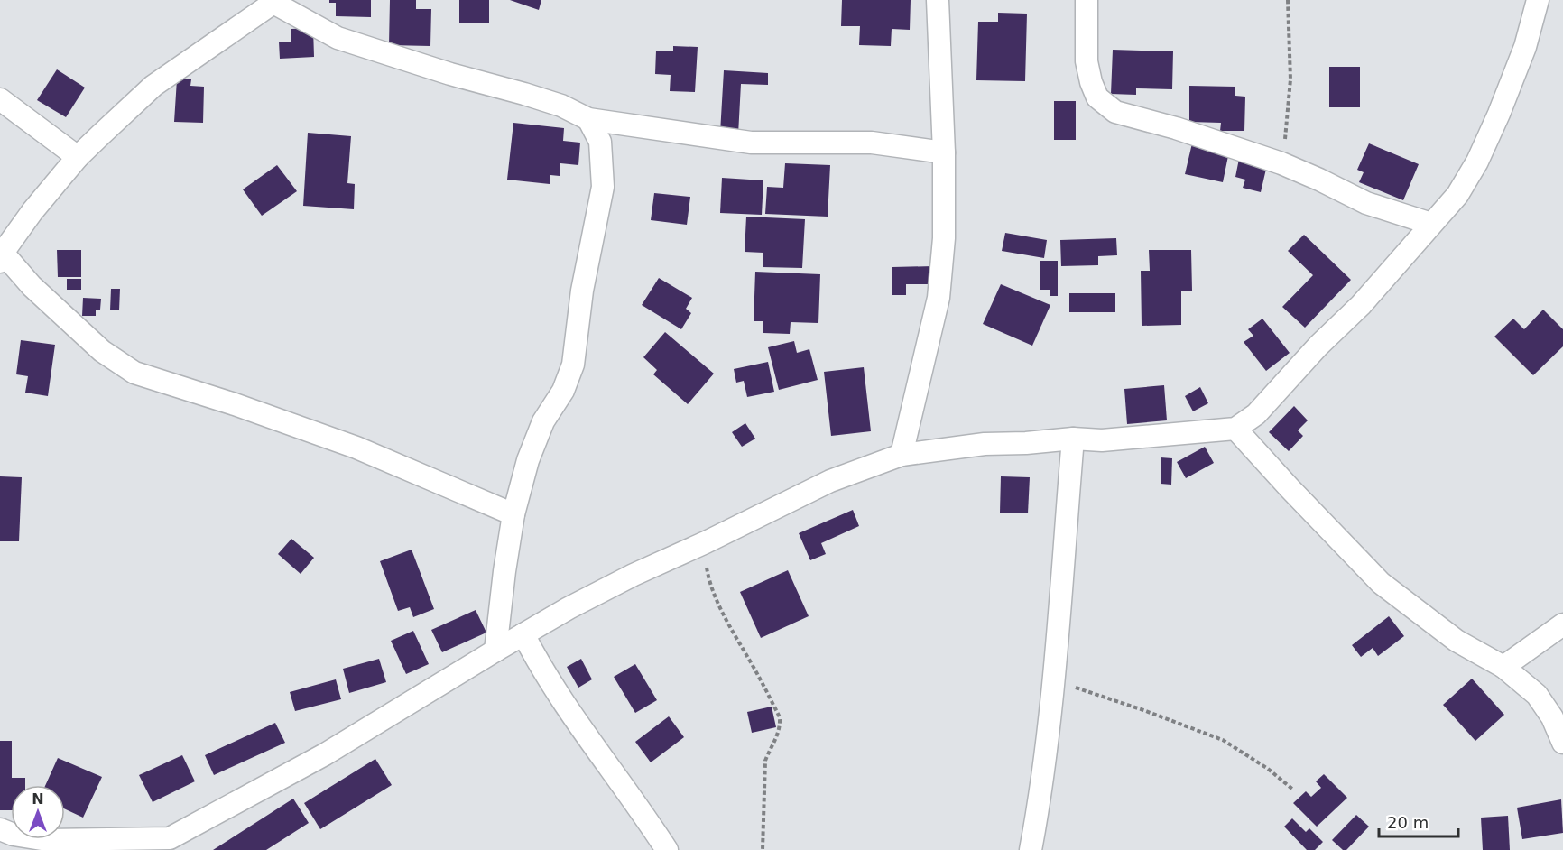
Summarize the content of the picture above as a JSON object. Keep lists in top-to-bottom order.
{
  "scale_bar": "20 m",
  "north": "top"
}
